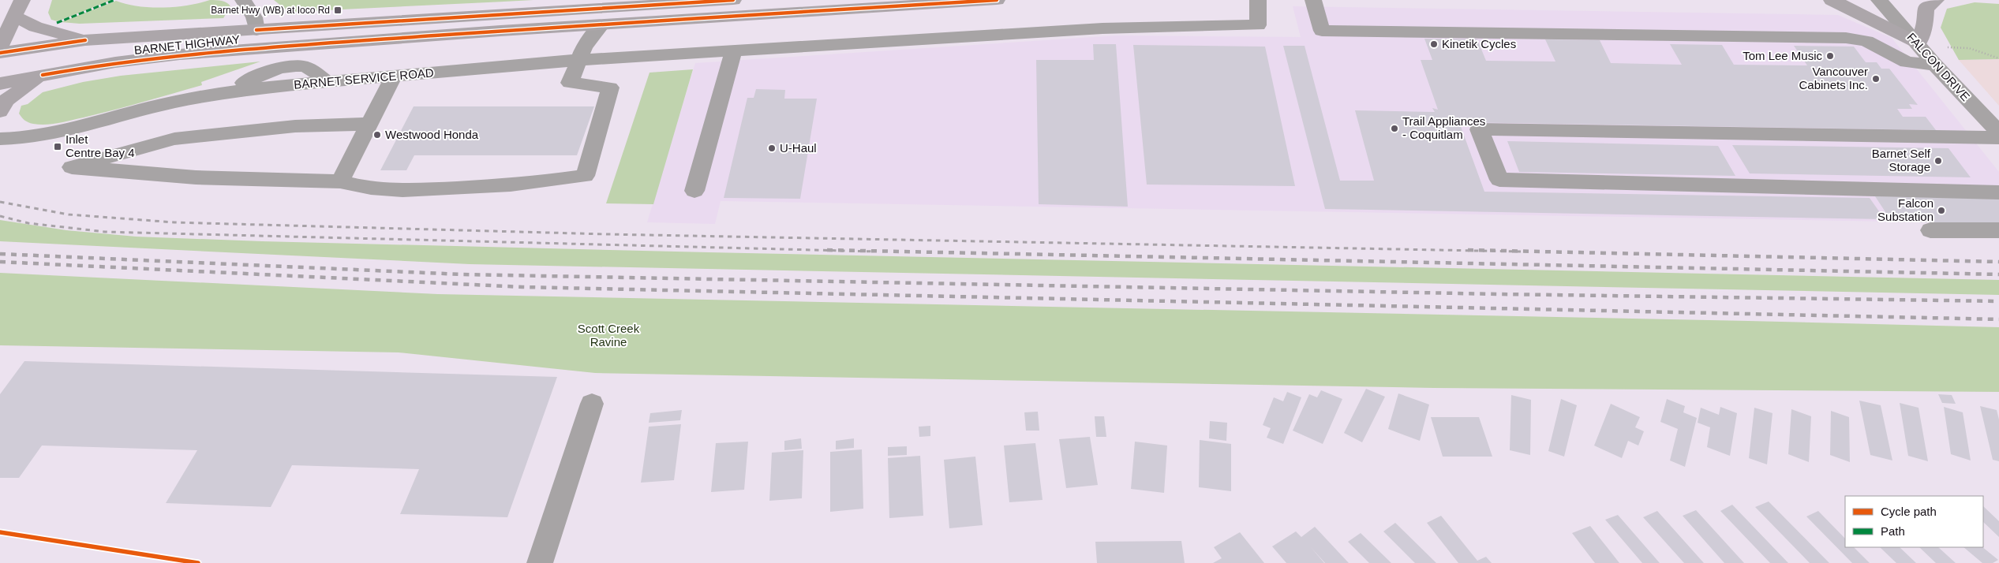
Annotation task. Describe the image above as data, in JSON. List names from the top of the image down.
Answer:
{
  "streets": {
    "main road": ["BARNET HIGHWAY"],
    "street": ["FALCON DRIVE", "BARNET SERVICE ROAD"]
  },
  "parks": ["Scott Creek Ravine"],
  "places": {
    "transit": ["Barnet Hwy (WB) at Ioco Rd", "Inlet Centre Bay 4"],
    "other": [
      "Kinetik Cycles",
      "Tom Lee Music",
      "Vancouver Cabinets Inc.",
      "Trail Appliances - Coquitlam",
      "Westwood Honda",
      "U-Haul",
      "Barnet Self Storage",
      "Falcon Substation"
    ]
  },
  "legend": ["Cycle path", "Path"]
}
